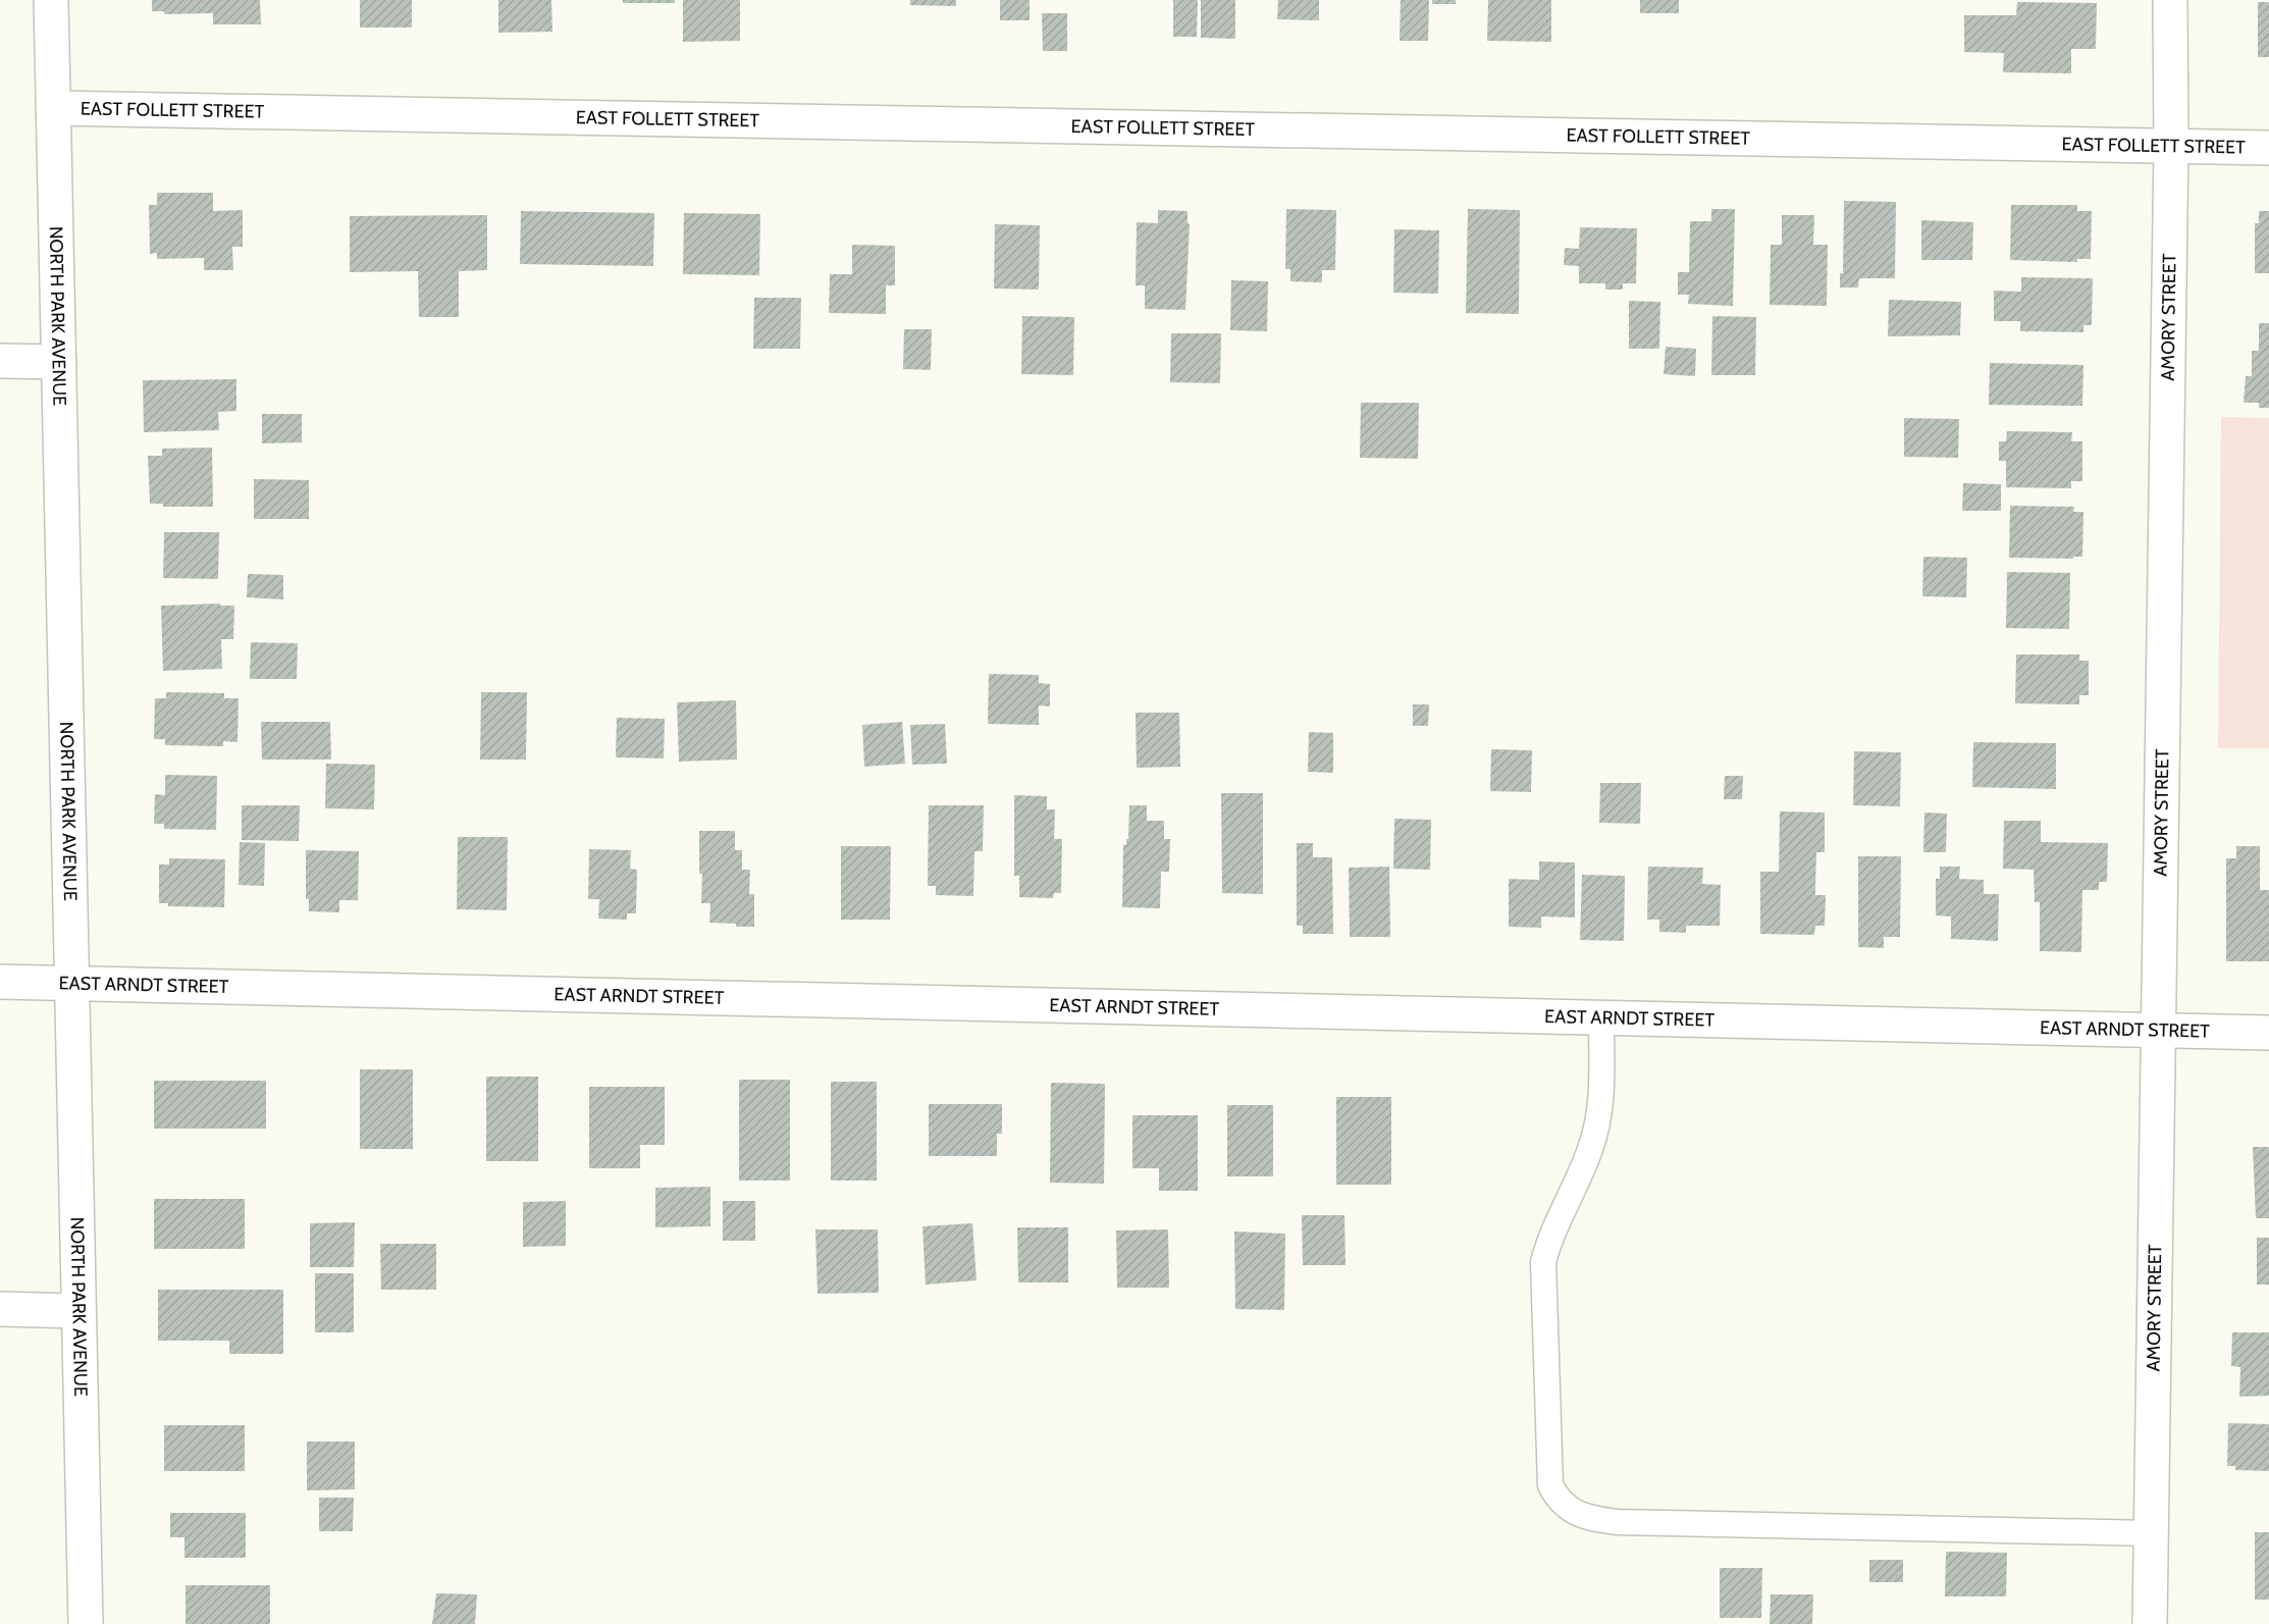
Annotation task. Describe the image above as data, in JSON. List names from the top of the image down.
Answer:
{
  "streets": {
    "street": [
      "EAST FOLLETT STREET",
      "NORTH PARK AVENUE",
      "AMORY STREET",
      "EAST ARNDT STREET"
    ]
  },
  "crossings": [
    ["EAST FOLLETT STREET", "NORTH PARK AVENUE"],
    ["EAST FOLLETT STREET", "AMORY STREET"],
    ["NORTH PARK AVENUE", "EAST ARNDT STREET"],
    ["AMORY STREET", "EAST ARNDT STREET"]
  ]
}
